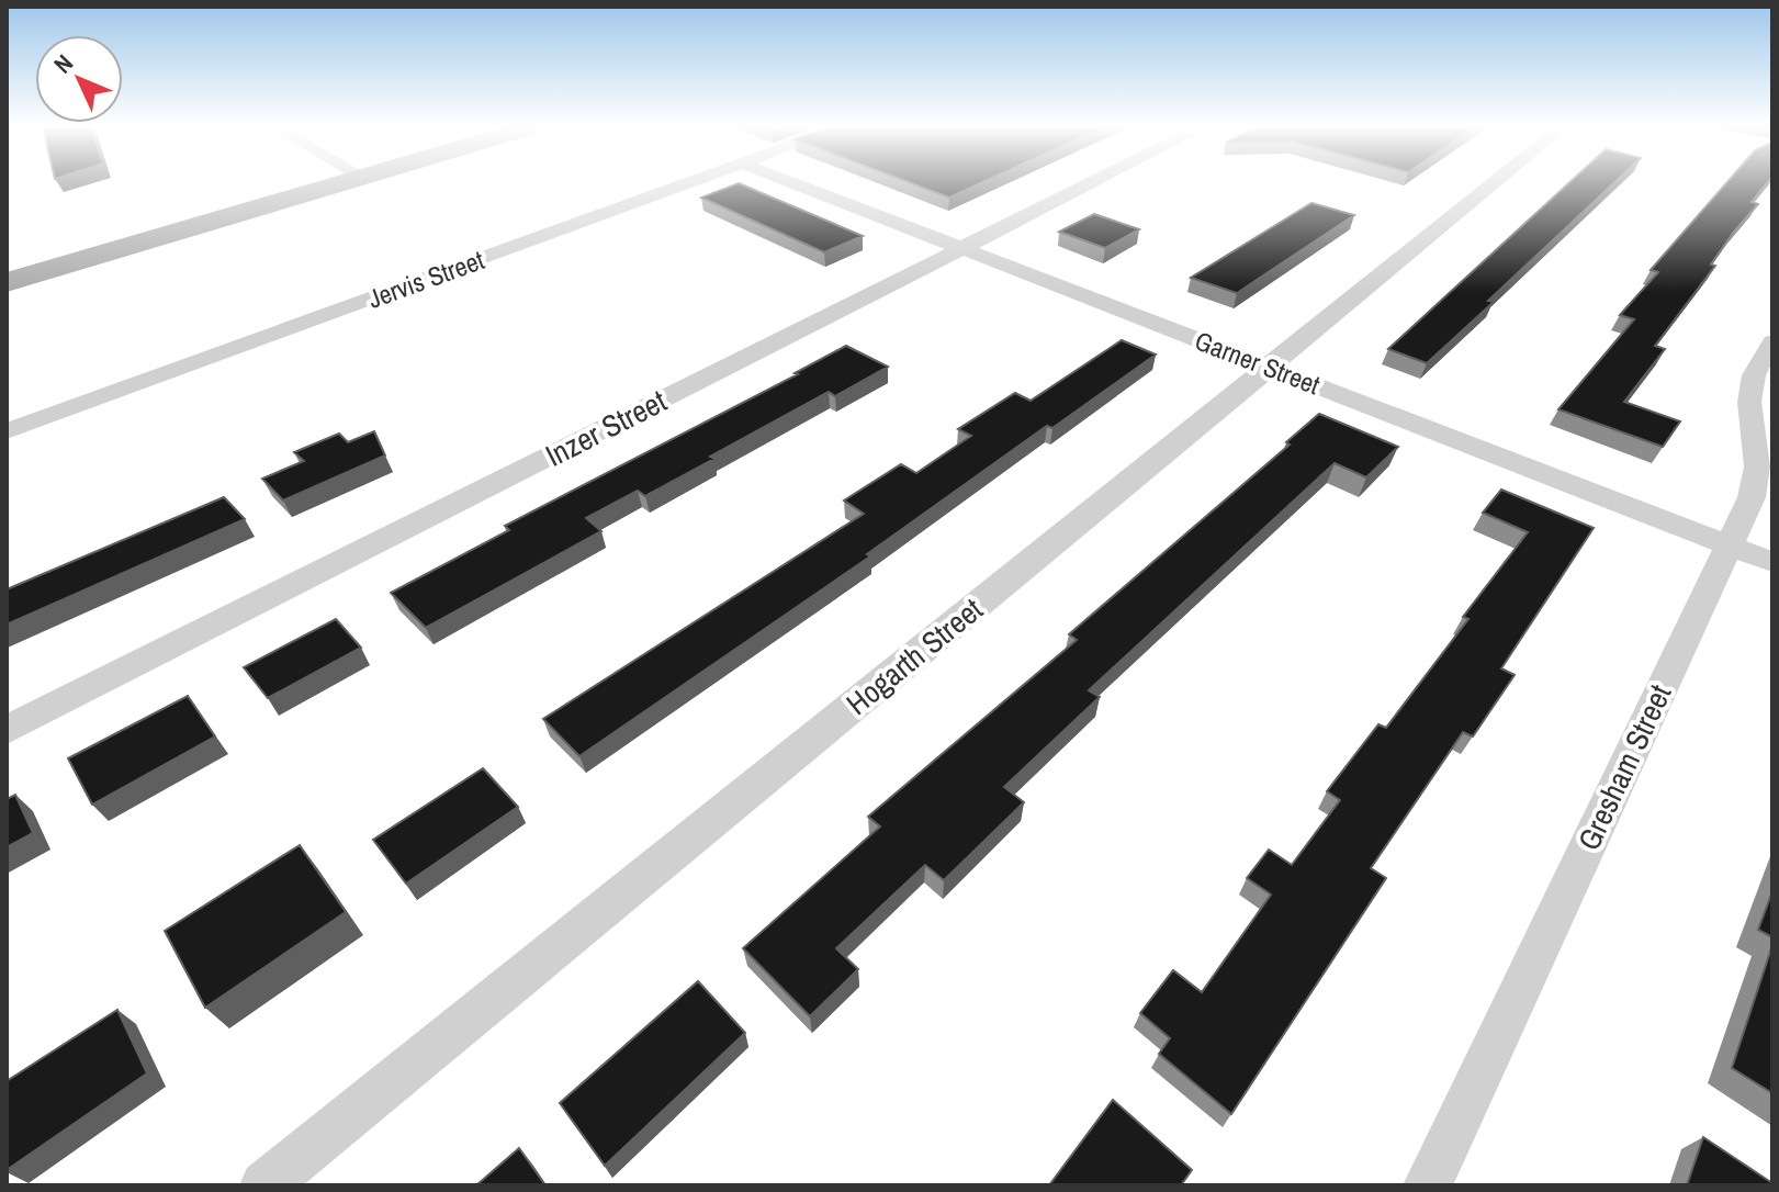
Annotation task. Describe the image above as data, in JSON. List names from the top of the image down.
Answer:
{
  "streets": {
    "street": [
      "Jervis Street",
      "Garner Street",
      "Inzer Street",
      "Hogarth Street",
      "Gresham Street"
    ]
  },
  "crossings": [
    ["Garner Street", "Inzer Street"],
    ["Garner Street", "Hogarth Street"],
    ["Garner Street", "Gresham Street"]
  ],
  "north": "top left"
}
